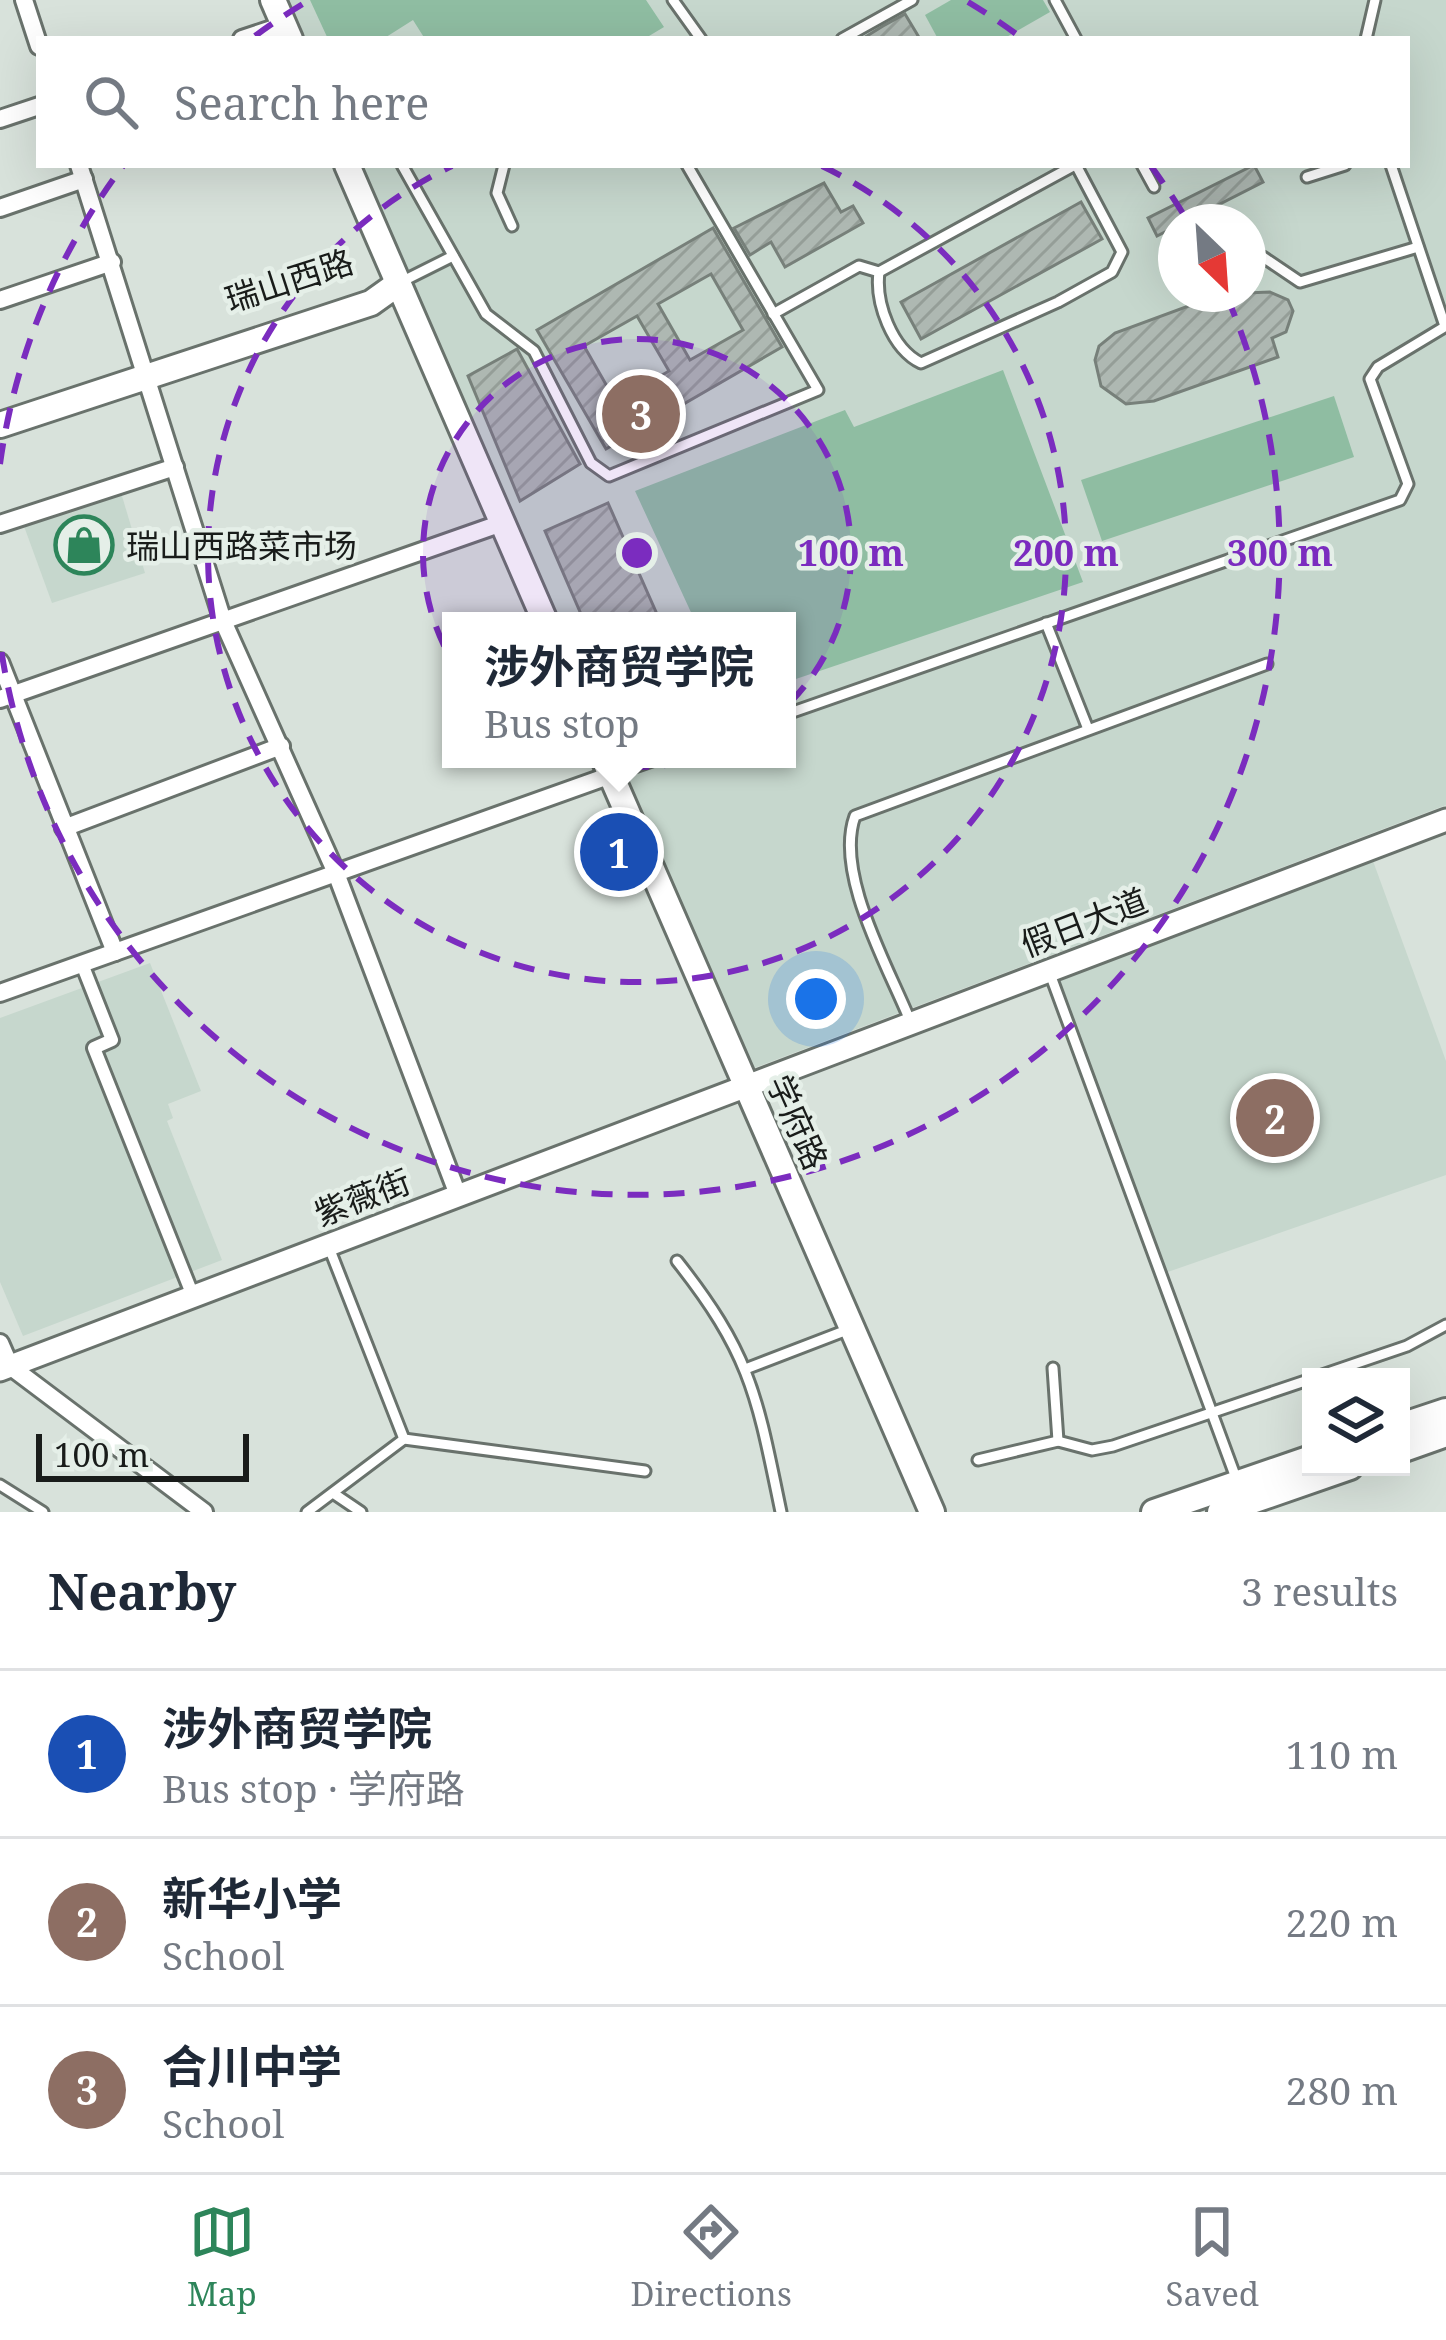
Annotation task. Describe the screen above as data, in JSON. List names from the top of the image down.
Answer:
{
  "streets": {
    "main road": ["瑞山西路", "学府路"],
    "street": ["假日大道", "紫薇街"]
  },
  "crossings": [
    ["假日大道", "学府路"],
    ["假日大道", "紫薇街"],
    ["学府路", "紫薇街"]
  ],
  "places": {
    "shop": ["瑞山西路菜市场"]
  },
  "scale_bar": "100 m",
  "north": "bottom right",
  "page": {
    "search": "Search here",
    "pins": ["3", "1", "2"],
    "popup": ["涉外商贸学院", "Bus stop"],
    "scale": "100 m",
    "heading": ["Nearby", "3 results"],
    "list": [
      {
        "mark": "1",
        "name": "涉外商贸学院",
        "note": "Bus stop · 学府路",
        "value": "110 m"
      },
      {
        "mark": "2",
        "name": "新华小学",
        "note": "School",
        "value": "220 m"
      },
      {
        "mark": "3",
        "name": "合川中学",
        "note": "School",
        "value": "280 m"
      }
    ],
    "nav": ["Map", "Directions", "Saved"]
  },
  "rings": ["100 m", "200 m", "300 m"]
}
